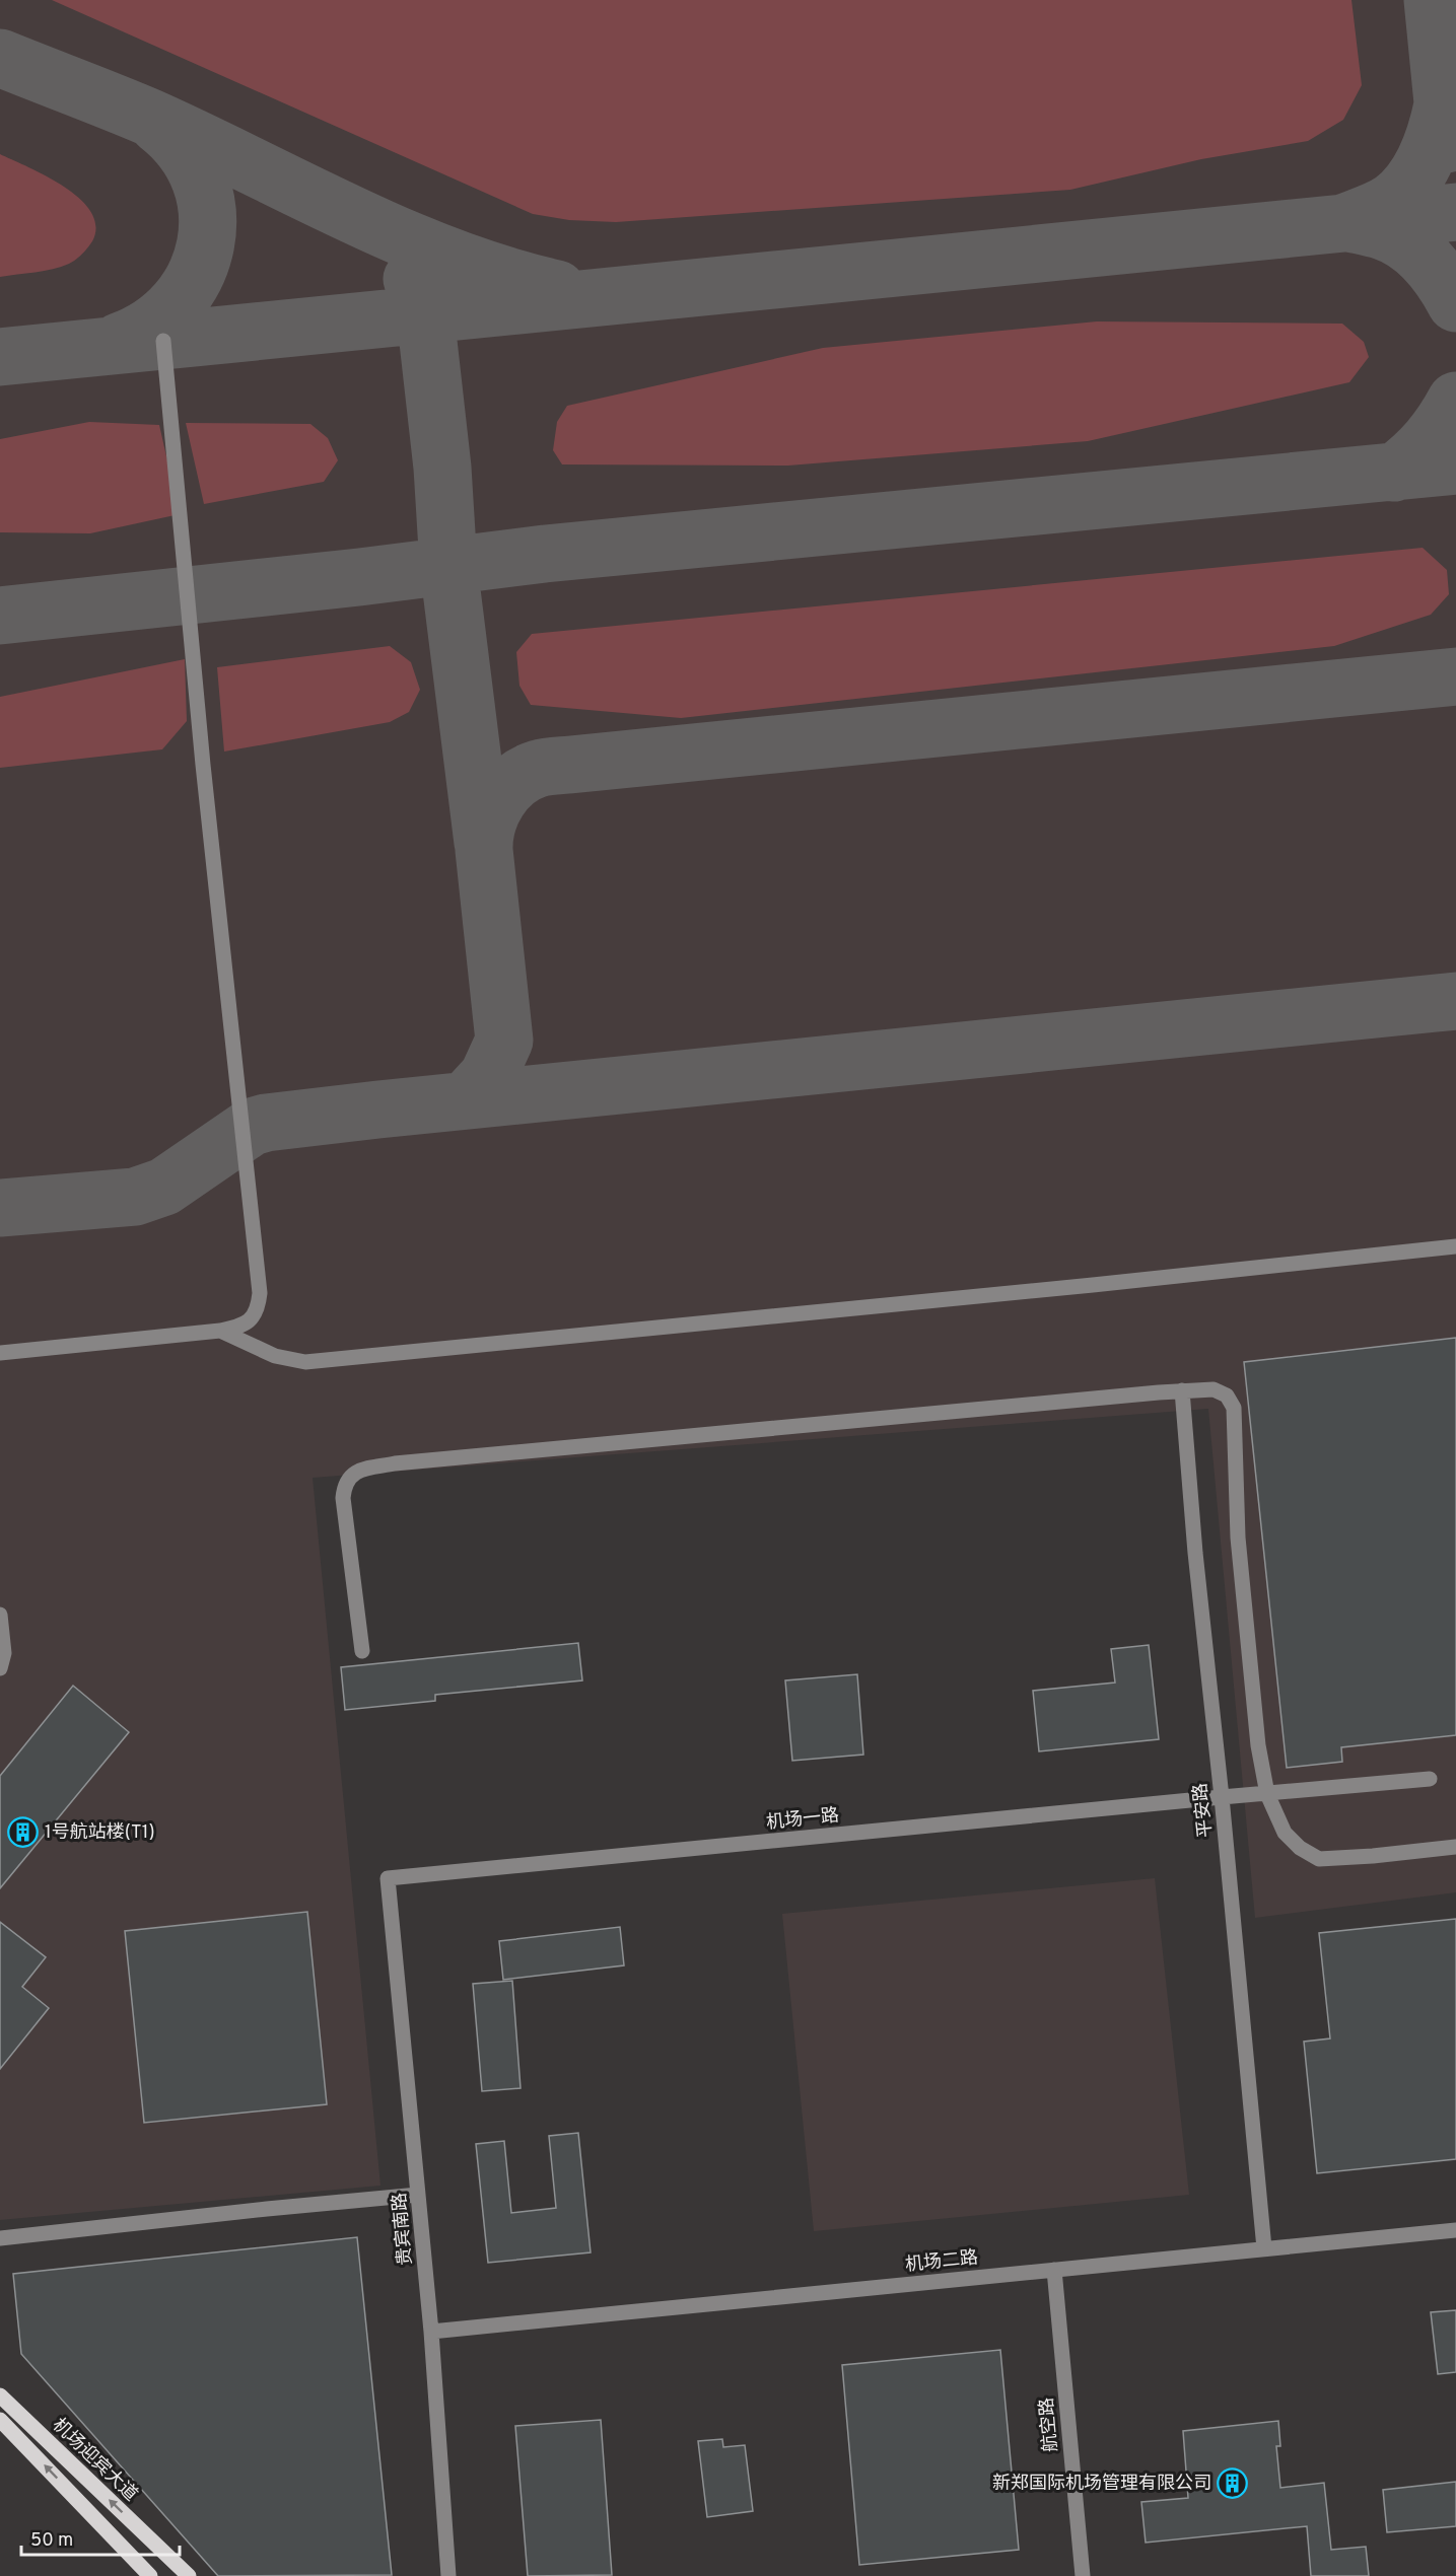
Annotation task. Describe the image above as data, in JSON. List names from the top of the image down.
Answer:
{
  "streets": {
    "main road": ["机场迎宾大道"],
    "street": [
      "平安路",
      "机场一路",
      "贵宾南路",
      "机场二路",
      "航空路"
    ]
  },
  "crossings": [
    ["平安路", "机场一路"],
    ["平安路", "机场二路"],
    ["机场一路", "贵宾南路"],
    ["贵宾南路", "机场二路"],
    ["机场二路", "航空路"]
  ],
  "places": {
    "building": ["1号航站楼(T1)", "新郑国际机场管理有限公司"]
  },
  "scale_bar": "50 m"
}
